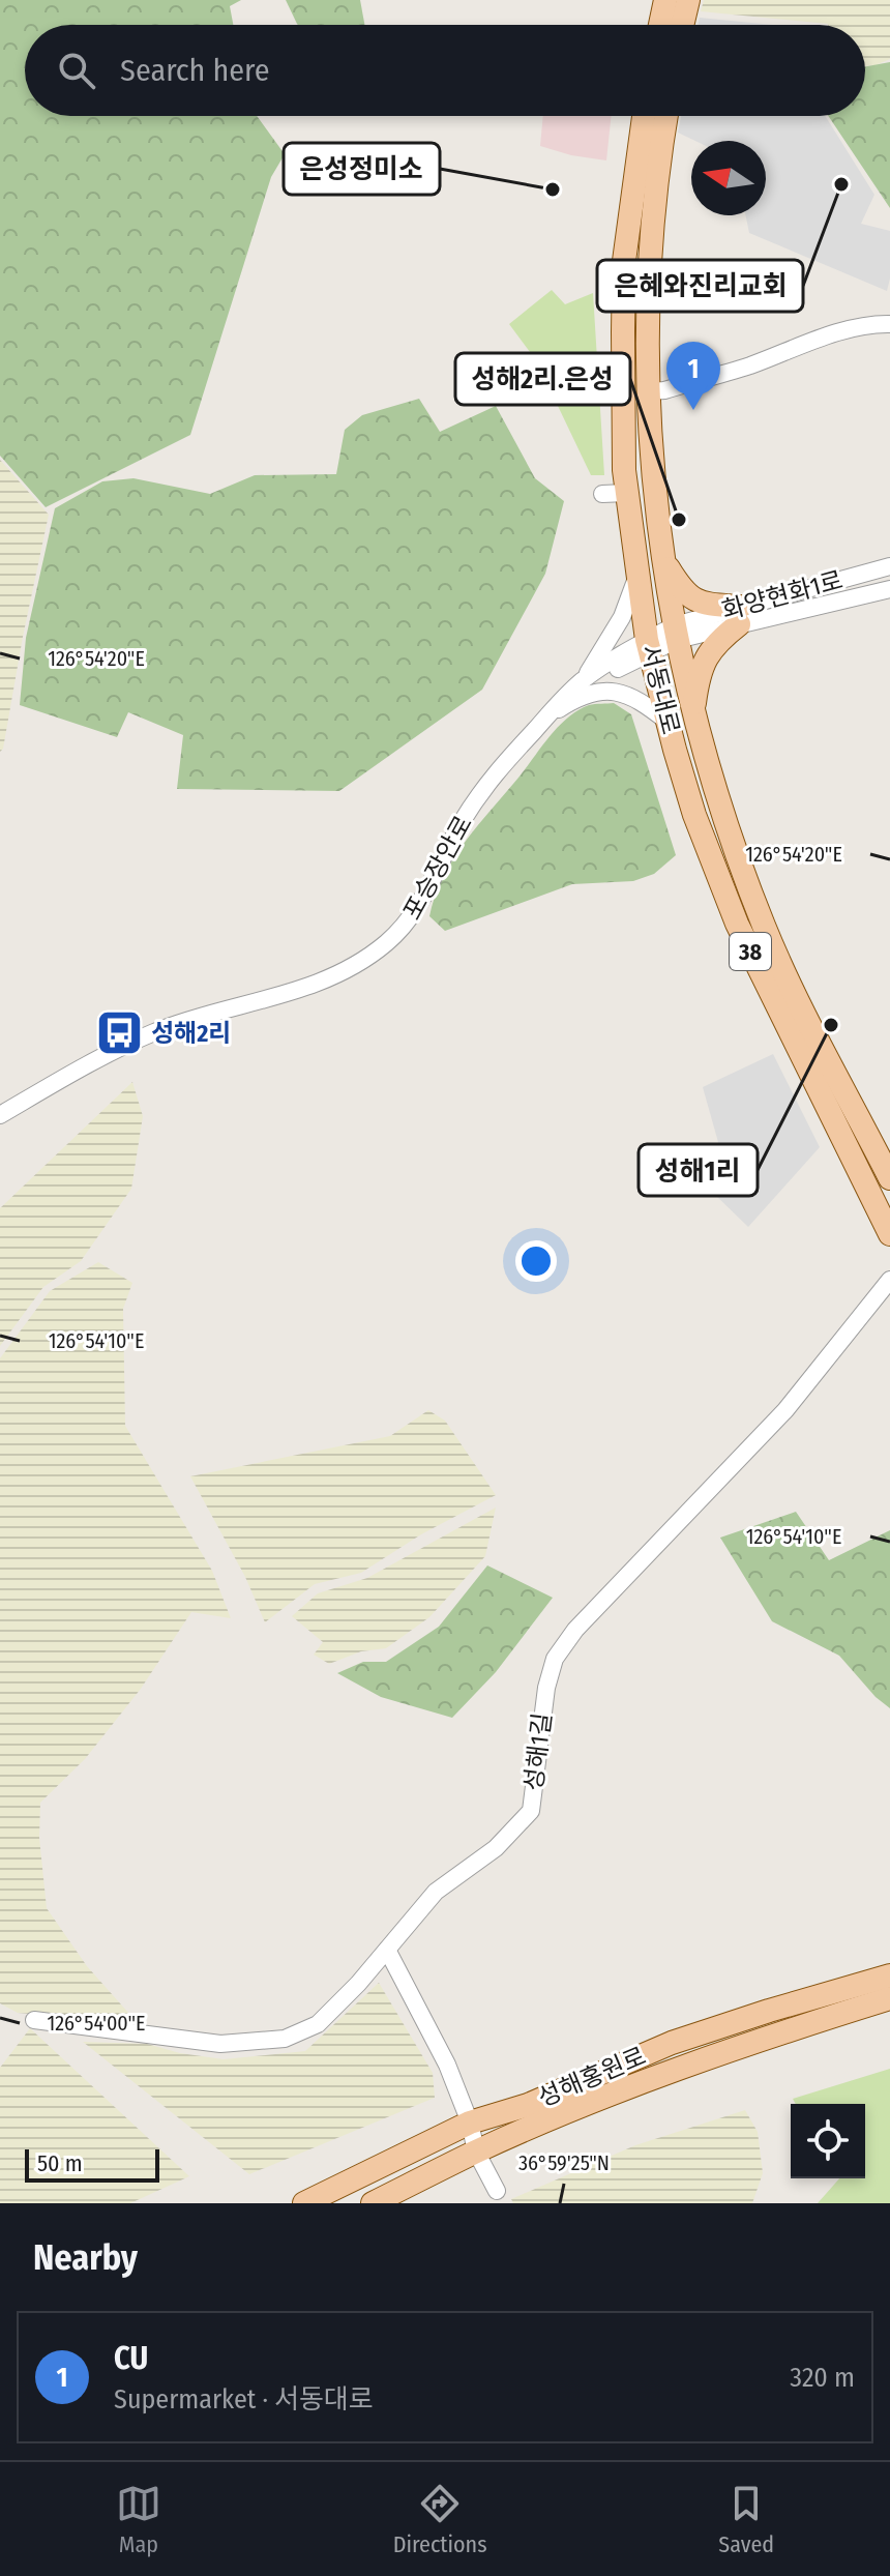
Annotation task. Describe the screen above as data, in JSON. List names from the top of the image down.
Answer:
{
  "streets": {
    "main road": ["서동대로", "38", "성해홍원로"],
    "street": ["화양현화1로", "포승장안로", "성해1길"]
  },
  "crossings": [
    ["화양현화1로", "서동대로"]
  ],
  "places": {
    "other": [
      "은혜와진리교회",
      "은성정미소",
      "성해2리.은성",
      "성해1리"
    ],
    "bus stop": ["성해2리"]
  },
  "scale_bar": "50 m",
  "north": "left",
  "page": {
    "search": "Search here",
    "pins": "1",
    "scale": "50 m",
    "heading": "Nearby",
    "list": [
      {
        "mark": "1",
        "name": "CU",
        "note": "Supermarket · 서동대로",
        "value": "320 m"
      }
    ],
    "nav": ["Map", "Directions", "Saved"]
  },
  "coordinates": [
    "126°54'20\"E",
    "126°54'10\"E",
    "126°54'00\"E",
    "36°59'25\"N"
  ]
}
